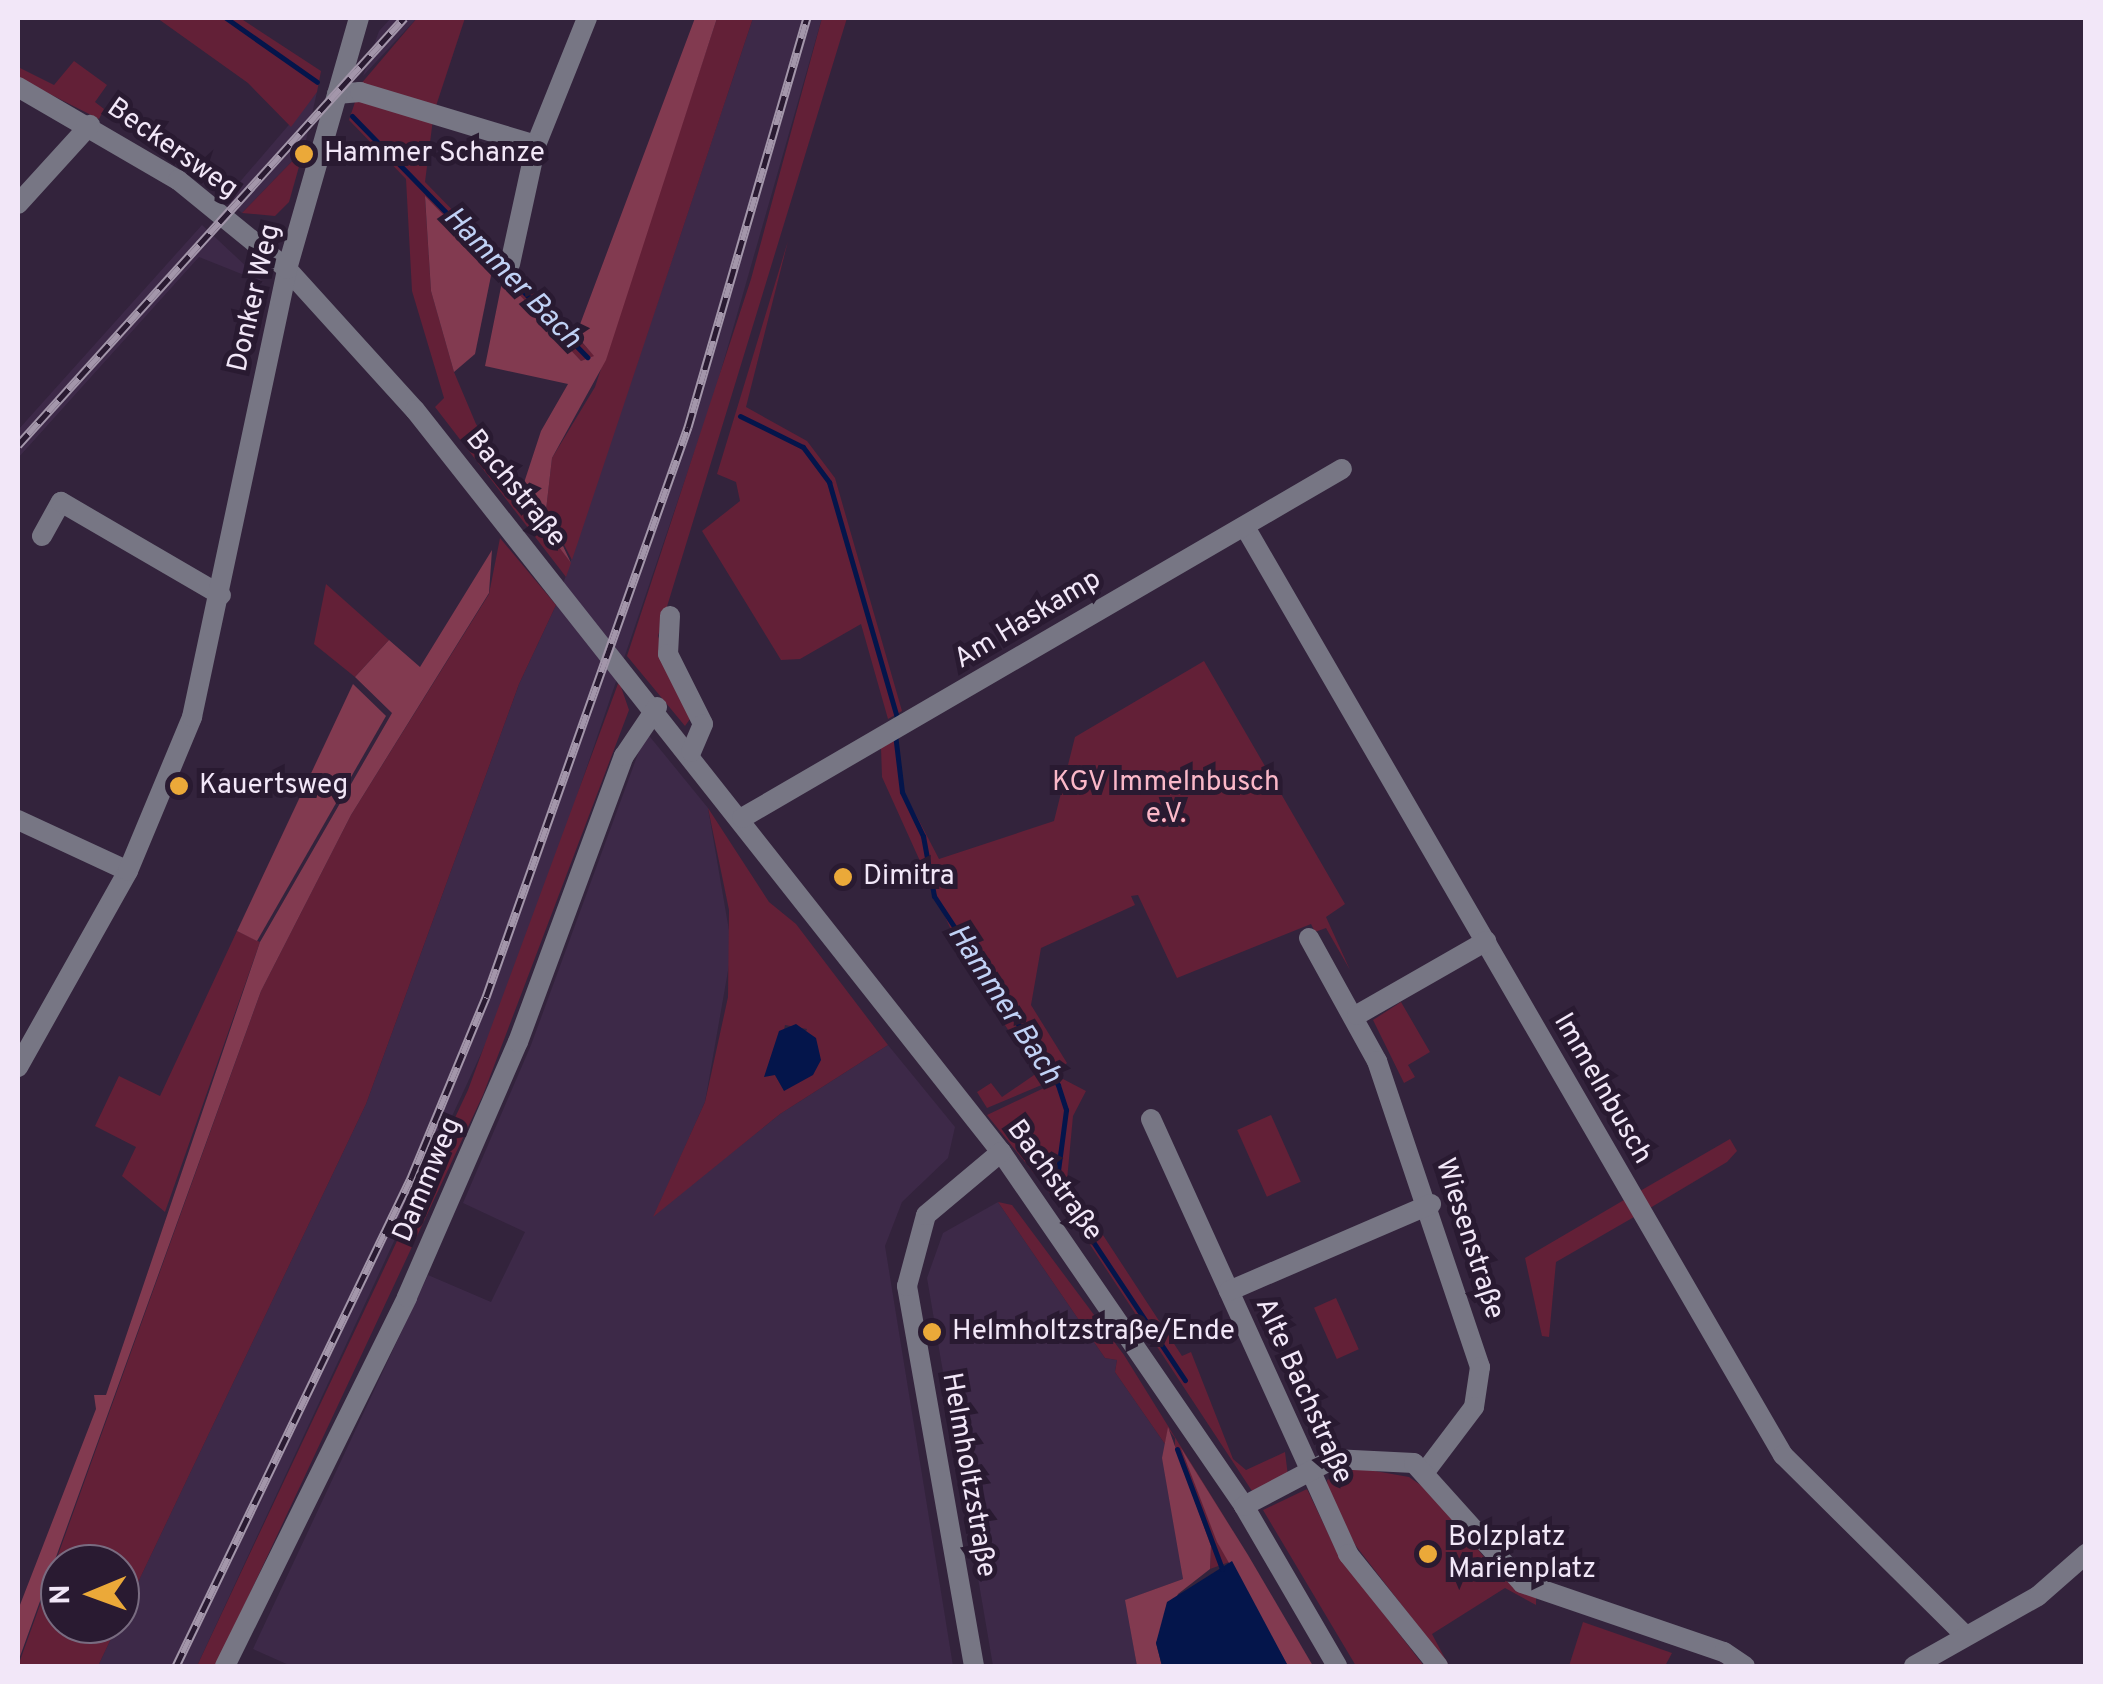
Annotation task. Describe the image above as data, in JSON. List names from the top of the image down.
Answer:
{
  "streets": {
    "street": [
      "Beckersweg",
      "Donker Weg",
      "Bachstraße",
      "Am Haskamp",
      "Immelnbusch",
      "Dammweg",
      "Wiesenstraße",
      "Alte Bachstraße",
      "Helmholtzstraße"
    ]
  },
  "crossings": [
    ["Beckersweg", "Donker Weg"],
    ["Beckersweg", "Bachstraße"],
    ["Donker Weg", "Bachstraße"],
    ["Bachstraße", "Am Haskamp"],
    ["Bachstraße", "Dammweg"],
    ["Bachstraße", "Helmholtzstraße"],
    ["Am Haskamp", "Immelnbusch"]
  ],
  "water": ["Hammer Bach"],
  "parks": ["KGV Immelnbusch e.V."],
  "places": [
    "Hammer Schanze",
    "Kauertsweg",
    "Dimitra",
    "Helmholtzstraße/Ende",
    "Bolzplatz Marienplatz"
  ],
  "north": "left"
}
